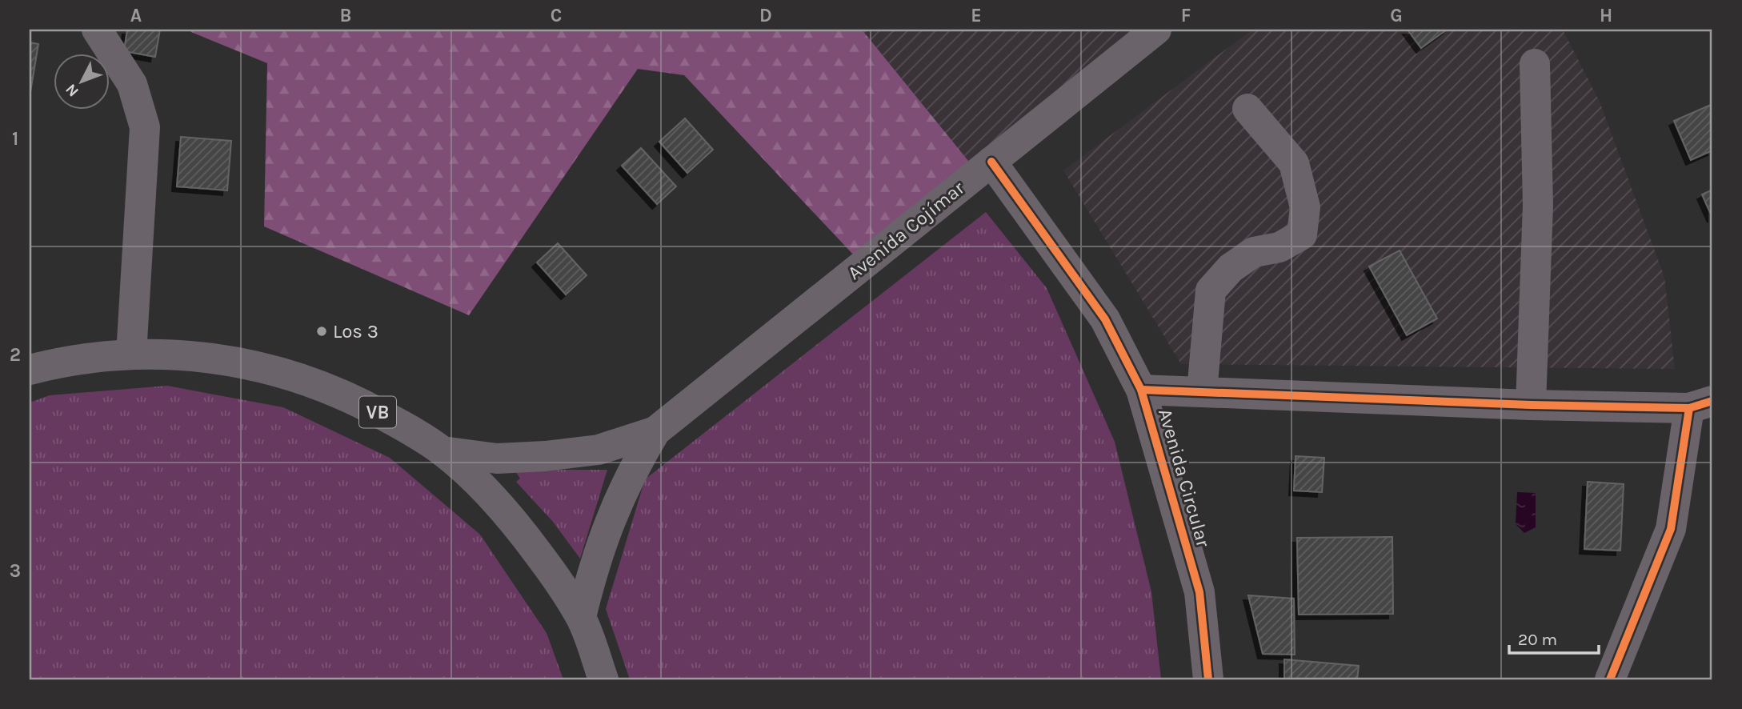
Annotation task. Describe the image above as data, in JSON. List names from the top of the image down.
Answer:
{
  "streets": {
    "main road": ["Avenida Cojímar", "VB"],
    "street": ["Avenida Circular"]
  },
  "crossings": [
    ["Avenida Cojímar", "VB"],
    ["Avenida Cojímar", "Avenida Circular"]
  ],
  "places": ["Los 3"],
  "scale_bar": "20 m",
  "north": "bottom left",
  "grid": {
    "columns": [
      "A",
      "B",
      "C",
      "D",
      "E",
      "F",
      "G",
      "H"
    ],
    "rows": ["1", "2", "3"]
  }
}
